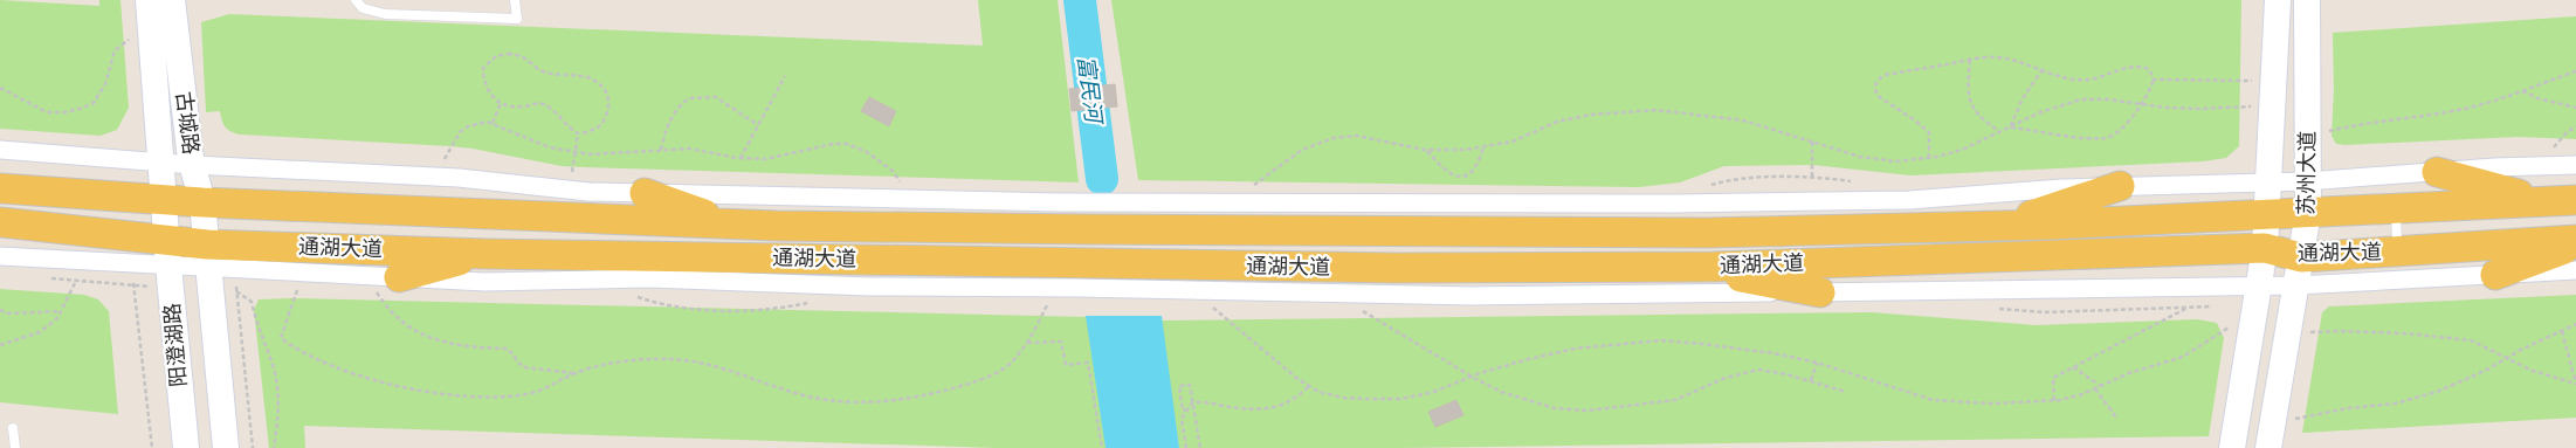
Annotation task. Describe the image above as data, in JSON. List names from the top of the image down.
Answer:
{
  "streets": {
    "main road": ["通湖大道"],
    "street": ["古城路", "苏州大道", "阳澄湖路"]
  },
  "crossings": [
    ["古城路", "通湖大道"],
    ["古城路", "阳澄湖路"],
    ["苏州大道", "通湖大道"],
    ["通湖大道", "阳澄湖路"]
  ],
  "water": ["富民河"]
}
